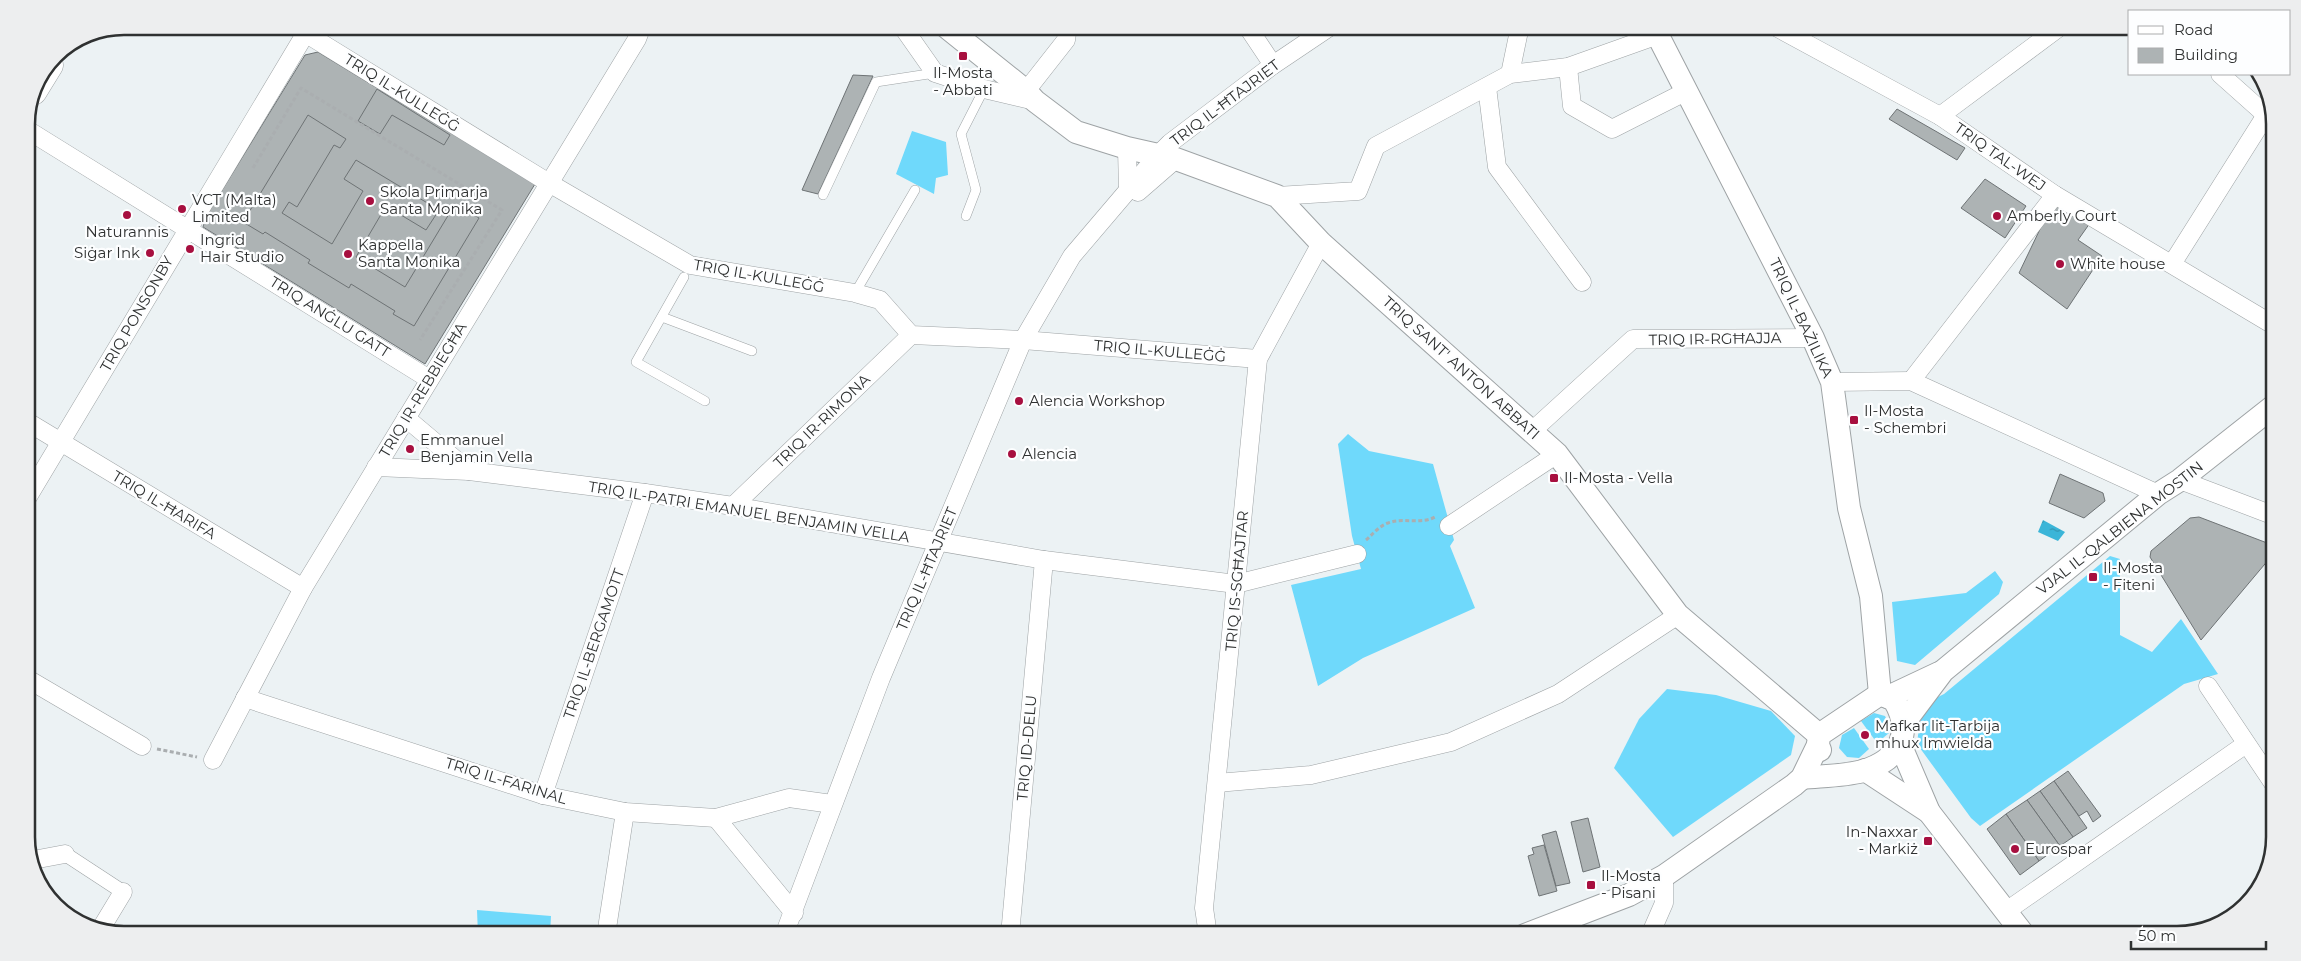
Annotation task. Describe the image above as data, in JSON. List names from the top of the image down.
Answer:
{
  "streets": {
    "street": [
      "TRIQ IL-KULLEĠĠ",
      "TRIQ IL-ĦTAJRIET",
      "TRIQ TAL-WEJ",
      "TRIQ PONSONBY",
      "TRIQ ANĠLU GATT",
      "TRIQ IL-BAŻILIKA",
      "TRIQ IR-RGĦAJJA",
      "TRIQ SANT' ANTON ABBATI",
      "TRIQ IR-REBBIEGĦA",
      "TRIQ IR-RIMONA",
      "TRIQ IL-ĦARIFA",
      "TRIQ IL-PATRI EMANUEL BENJAMIN VELLA",
      "VJAL IL-QALBIENA MOSTIN",
      "TRIQ IS-SGĦAJTAR",
      "TRIQ IL-BERGAMOTT",
      "TRIQ ID-DELU",
      "TRIQ IL-FARINAL"
    ]
  },
  "crossings": [
    ["TRIQ IL-KULLEĠĠ", "TRIQ IL-ĦTAJRIET"],
    ["TRIQ IL-KULLEĠĠ", "TRIQ IR-REBBIEGĦA"],
    ["TRIQ IL-KULLEĠĠ", "TRIQ IR-RIMONA"],
    ["TRIQ IL-KULLEĠĠ", "TRIQ IS-SGĦAJTAR"],
    ["TRIQ IL-ĦTAJRIET", "TRIQ SANT' ANTON ABBATI"],
    ["TRIQ IL-ĦTAJRIET", "TRIQ IL-PATRI EMANUEL BENJAMIN VELLA"],
    ["TRIQ IL-ĦTAJRIET", "TRIQ IL-FARINAL"],
    ["TRIQ PONSONBY", "TRIQ ANĠLU GATT"],
    ["TRIQ PONSONBY", "TRIQ IL-ĦARIFA"],
    ["TRIQ ANĠLU GATT", "TRIQ IR-REBBIEGĦA"],
    ["TRIQ IL-BAŻILIKA", "TRIQ IR-RGĦAJJA"],
    ["TRIQ IL-BAŻILIKA", "VJAL IL-QALBIENA MOSTIN"],
    ["TRIQ IR-RGĦAJJA", "TRIQ SANT' ANTON ABBATI"],
    ["TRIQ SANT' ANTON ABBATI", "VJAL IL-QALBIENA MOSTIN"],
    ["TRIQ SANT' ANTON ABBATI", "TRIQ IS-SGĦAJTAR"],
    ["TRIQ IR-REBBIEGĦA", "TRIQ IL-ĦARIFA"],
    ["TRIQ IR-REBBIEGĦA", "TRIQ IL-PATRI EMANUEL BENJAMIN VELLA"],
    ["TRIQ IR-REBBIEGĦA", "TRIQ IL-FARINAL"],
    ["TRIQ IR-RIMONA", "TRIQ IL-PATRI EMANUEL BENJAMIN VELLA"],
    ["TRIQ IL-PATRI EMANUEL BENJAMIN VELLA", "TRIQ IS-SGĦAJTAR"],
    ["TRIQ IL-PATRI EMANUEL BENJAMIN VELLA", "TRIQ IL-BERGAMOTT"],
    ["TRIQ IL-PATRI EMANUEL BENJAMIN VELLA", "TRIQ ID-DELU"],
    ["TRIQ IL-BERGAMOTT", "TRIQ IL-FARINAL"]
  ],
  "places": {
    "transit": [
      "Il-Mosta - Abbati",
      "Il-Mosta - Schembri",
      "Il-Mosta - Vella",
      "Il-Mosta - Fiteni",
      "In-Naxxar - Markiż",
      "Il-Mosta - Pisani"
    ],
    "other": [
      "Skola Primarja Santa Monika",
      "VCT (Malta) Limited",
      "Naturannis",
      "Amberly Court",
      "Ingrid Hair Studio",
      "Siġar Ink",
      "Kappella Santa Monika",
      "White house",
      "Alencia Workshop",
      "Emmanuel Benjamin Vella",
      "Alencia",
      "Mafkar lit-Tarbija mhux Imwielda",
      "Eurospar"
    ]
  },
  "legend": ["Road", "Building"],
  "scale_bar": "50 m"
}
